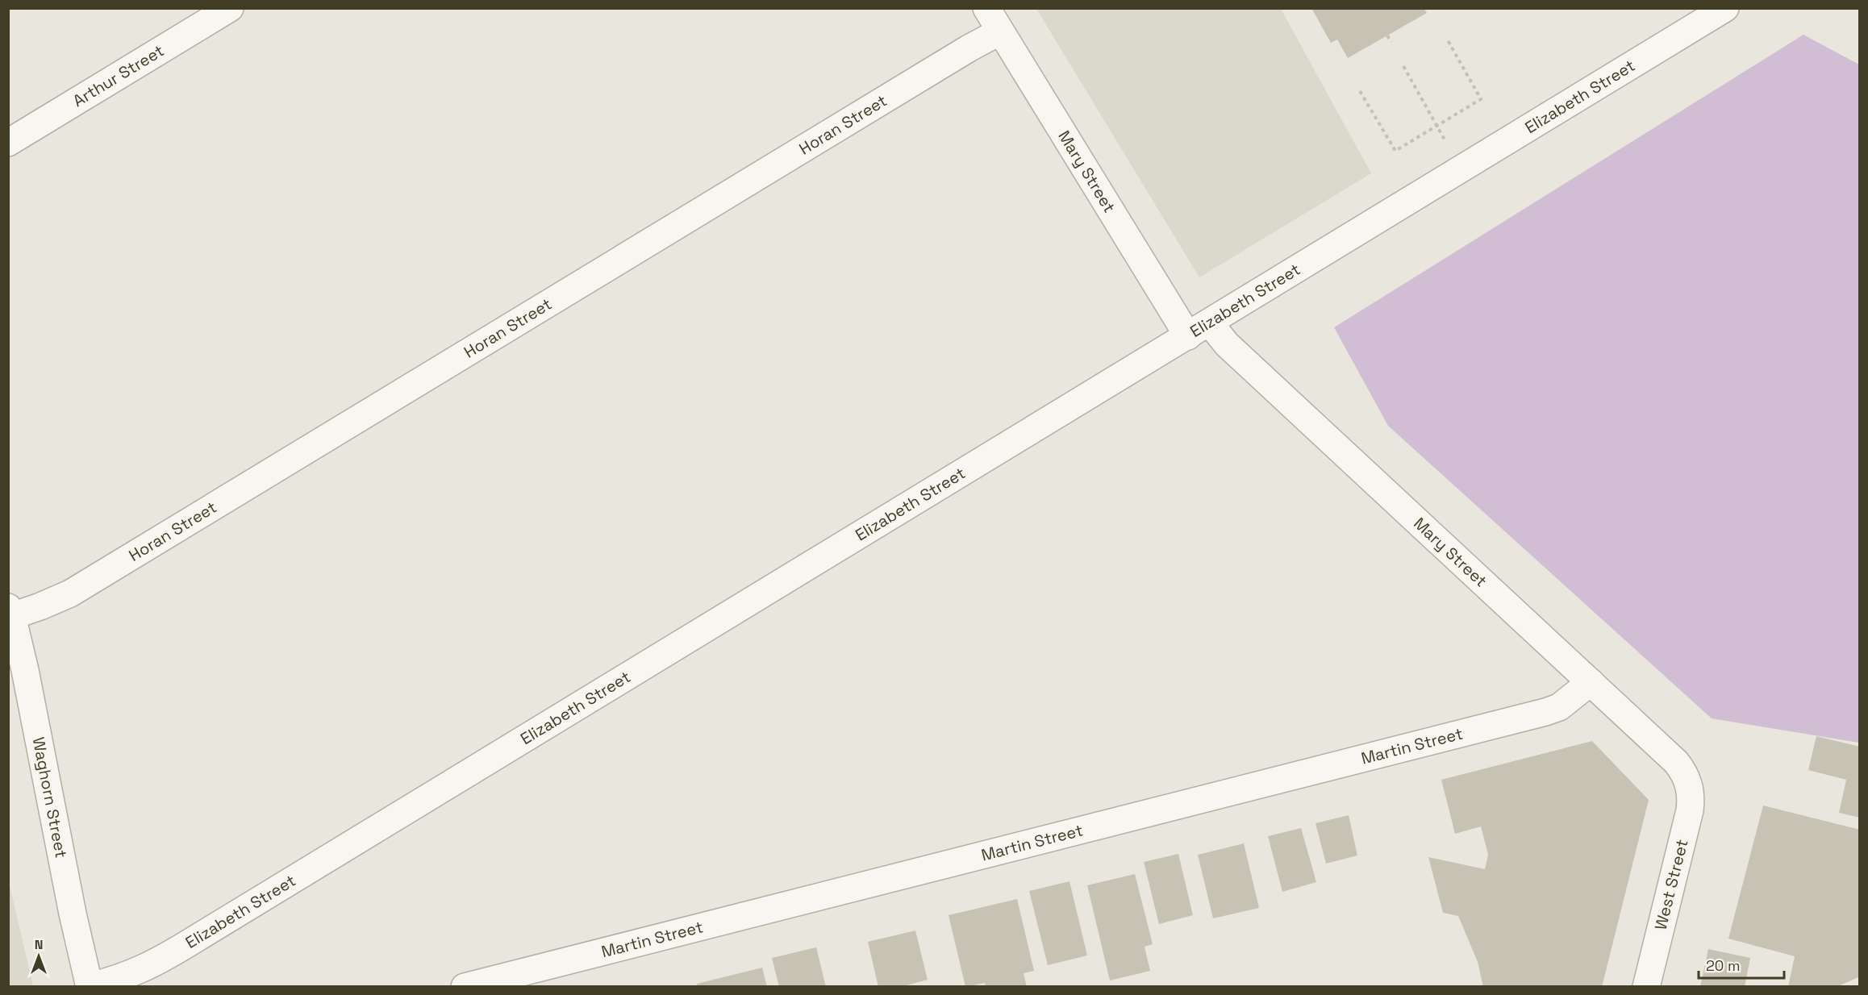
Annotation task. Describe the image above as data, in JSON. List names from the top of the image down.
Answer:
{
  "streets": {
    "street": [
      "Arthur Street",
      "Elizabeth Street",
      "Horan Street",
      "Mary Street",
      "Martin Street",
      "Waghorn Street",
      "West Street"
    ]
  },
  "crossings": [
    ["Elizabeth Street", "Mary Street"],
    ["Elizabeth Street", "Waghorn Street"],
    ["Horan Street", "Mary Street"],
    ["Horan Street", "Waghorn Street"],
    ["Mary Street", "Martin Street"],
    ["Mary Street", "West Street"]
  ],
  "scale_bar": "20 m",
  "north": "top"
}
